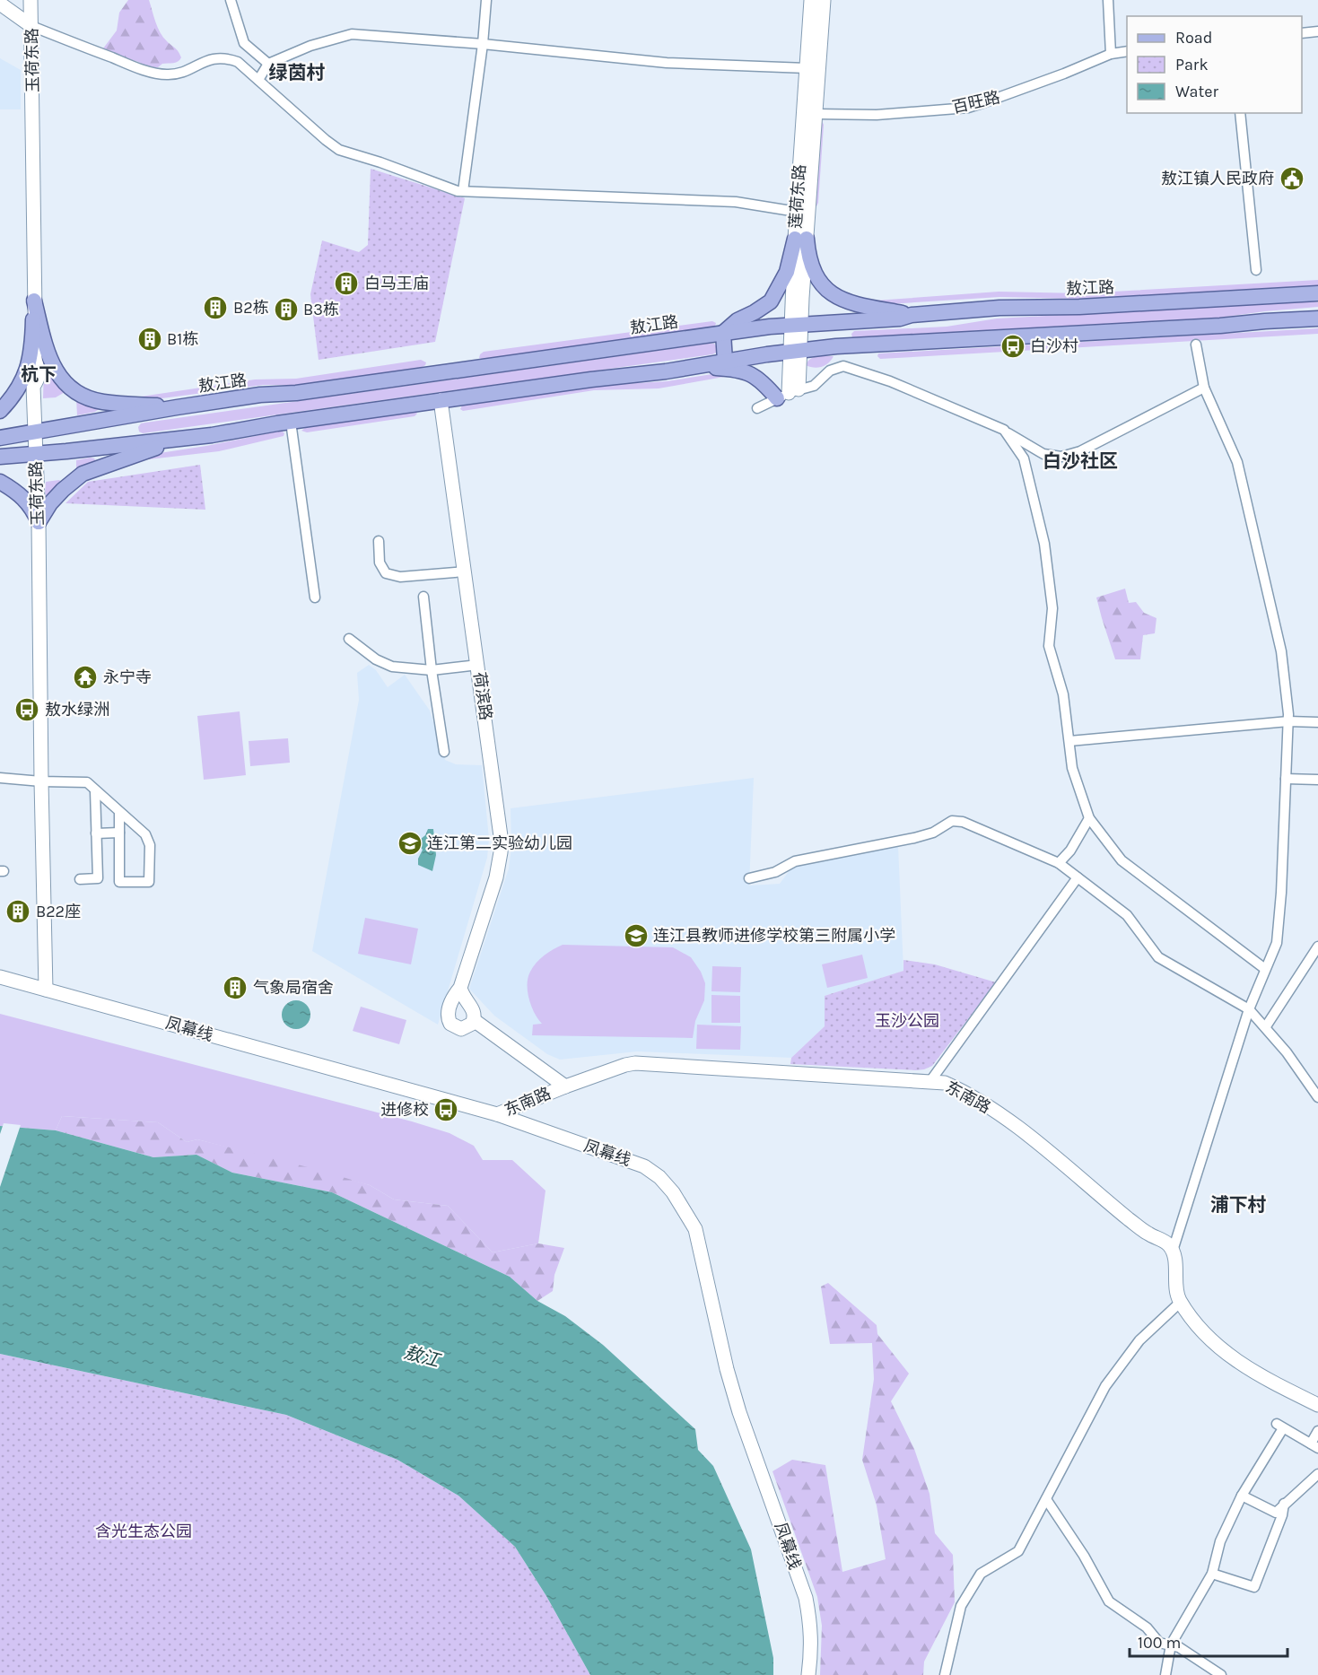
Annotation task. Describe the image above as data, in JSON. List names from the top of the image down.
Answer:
{
  "streets": {
    "main road": [
      "玉荷东路",
      "莲荷东路",
      "敖江路",
      "荷滨路",
      "凤幕线",
      "东南路"
    ],
    "street": ["百旺路"]
  },
  "crossings": [
    ["玉荷东路", "敖江路"],
    ["玉荷东路", "凤幕线"],
    ["百旺路", "莲荷东路"],
    ["莲荷东路", "敖江路"],
    ["凤幕线", "东南路"]
  ],
  "districts": [
    "绿茵村",
    "杭下",
    "白沙社区",
    "浦下村"
  ],
  "water": ["敖江"],
  "parks": ["玉沙公园", "含光生态公园"],
  "places": {
    "public building": ["敖江镇人民政府"],
    "building": [
      "白马王庙",
      "B2栋",
      "B3栋",
      "B1栋",
      "B22座",
      "气象局宿舍"
    ],
    "bus stop": ["白沙村", "敖水绿洲", "进修校"],
    "temple": ["永宁寺"],
    "school or university": ["连江第二实验幼儿园", "连江县教师进修学校第三附属小学"]
  },
  "legend": ["Road", "Park", "Water"],
  "scale_bar": "100 m"
}
